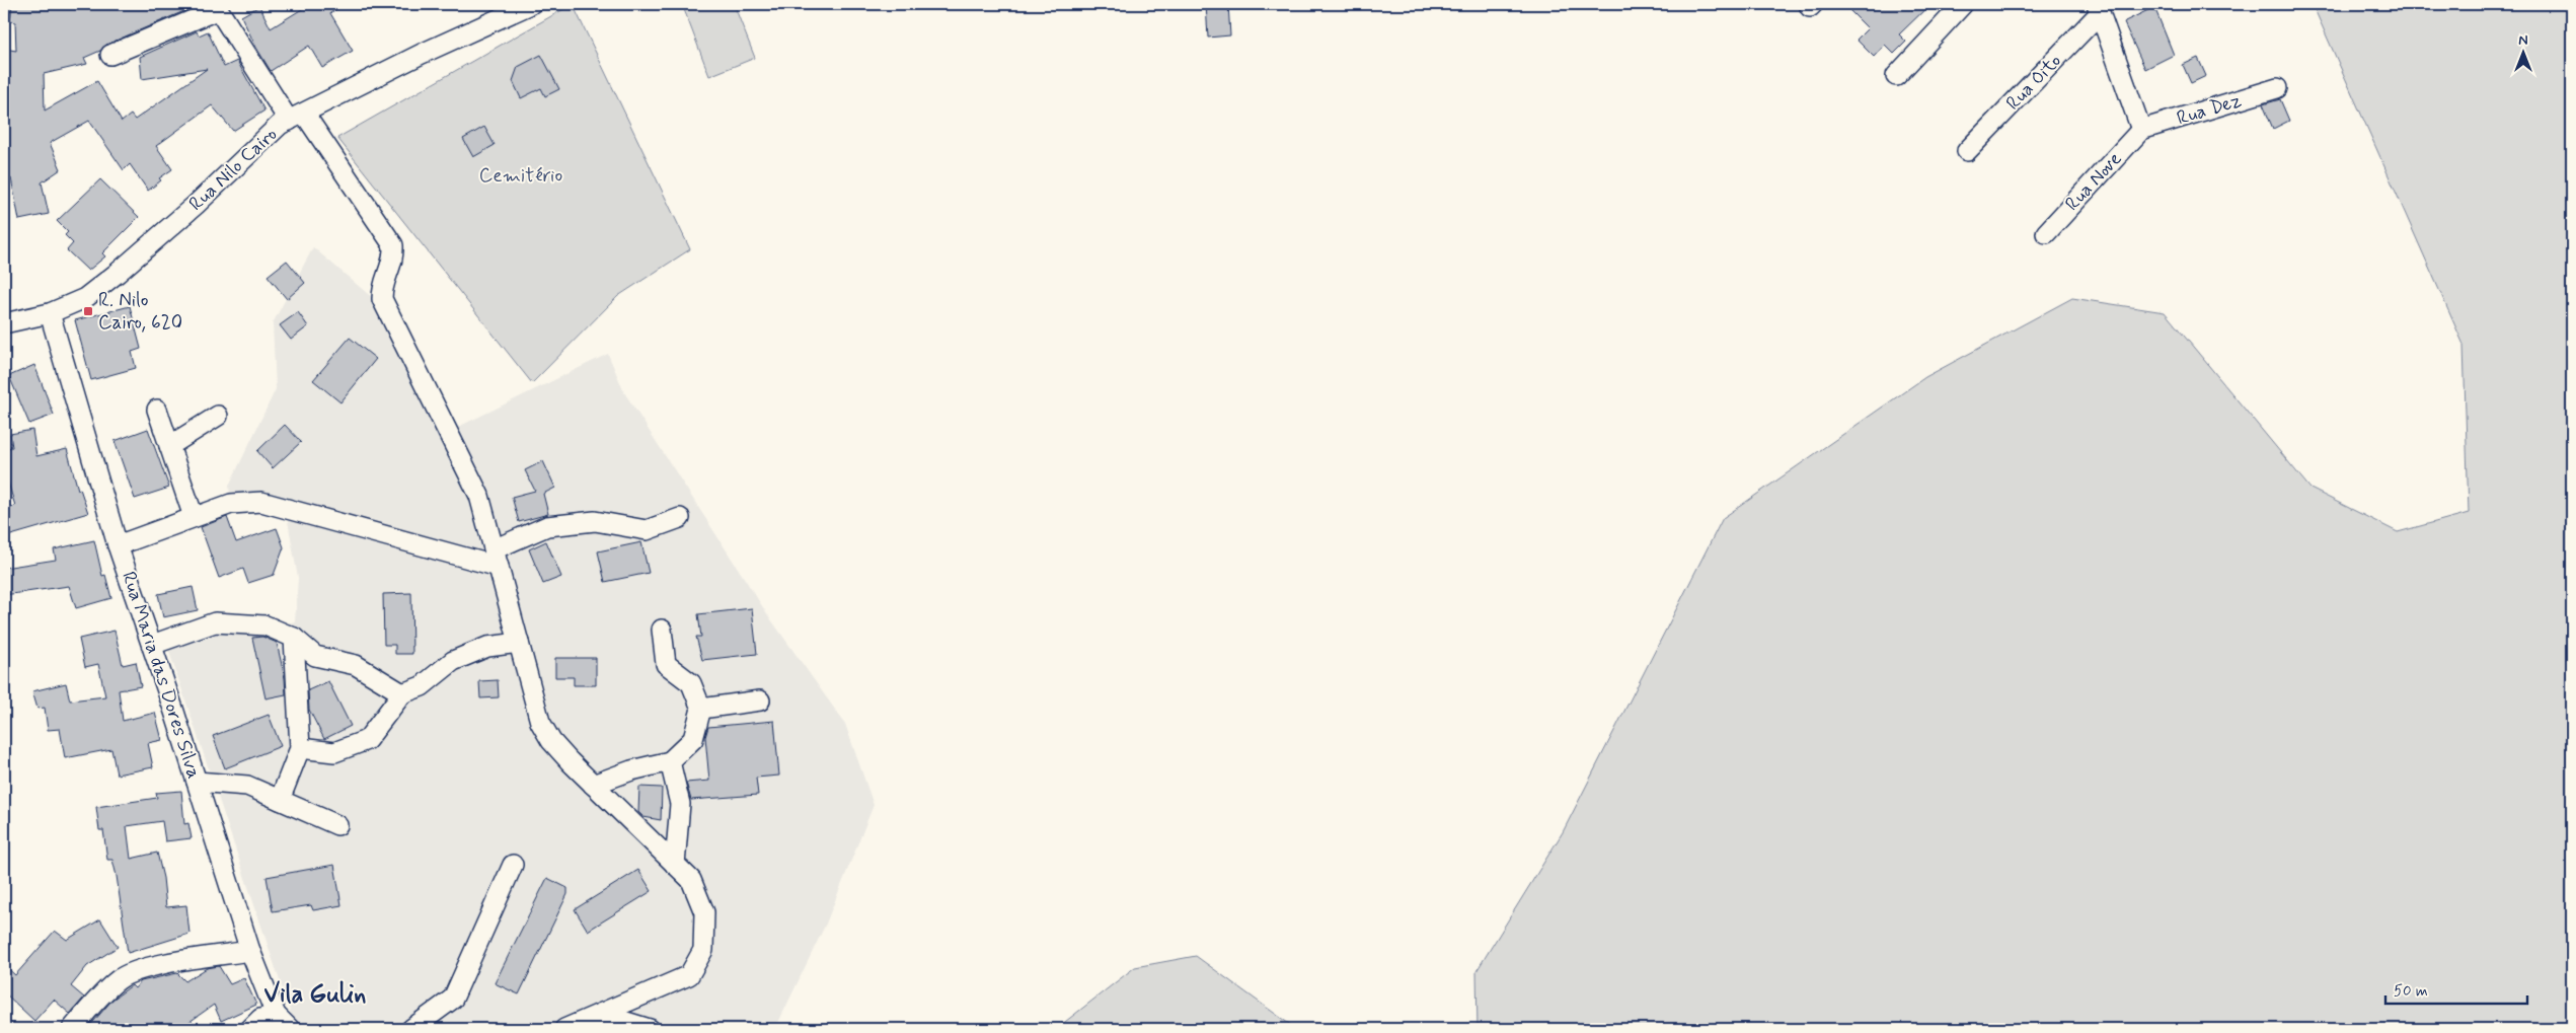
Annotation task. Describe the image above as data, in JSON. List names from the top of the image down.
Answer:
{
  "streets": {
    "street": [
      "Rua Oito",
      "Rua Dez",
      "Rua Nilo Cairo",
      "Rua Nove",
      "Rua Maria das Dores Silva"
    ]
  },
  "crossings": [
    ["Rua Dez", "Rua Nove"],
    ["Rua Nilo Cairo", "Rua Maria das Dores Silva"]
  ],
  "districts": ["Vila Gulin"],
  "parks": ["Cemitério"],
  "places": {
    "transit": ["R. Nilo Cairo, 620"]
  },
  "scale_bar": "50 m",
  "north": "top"
}
